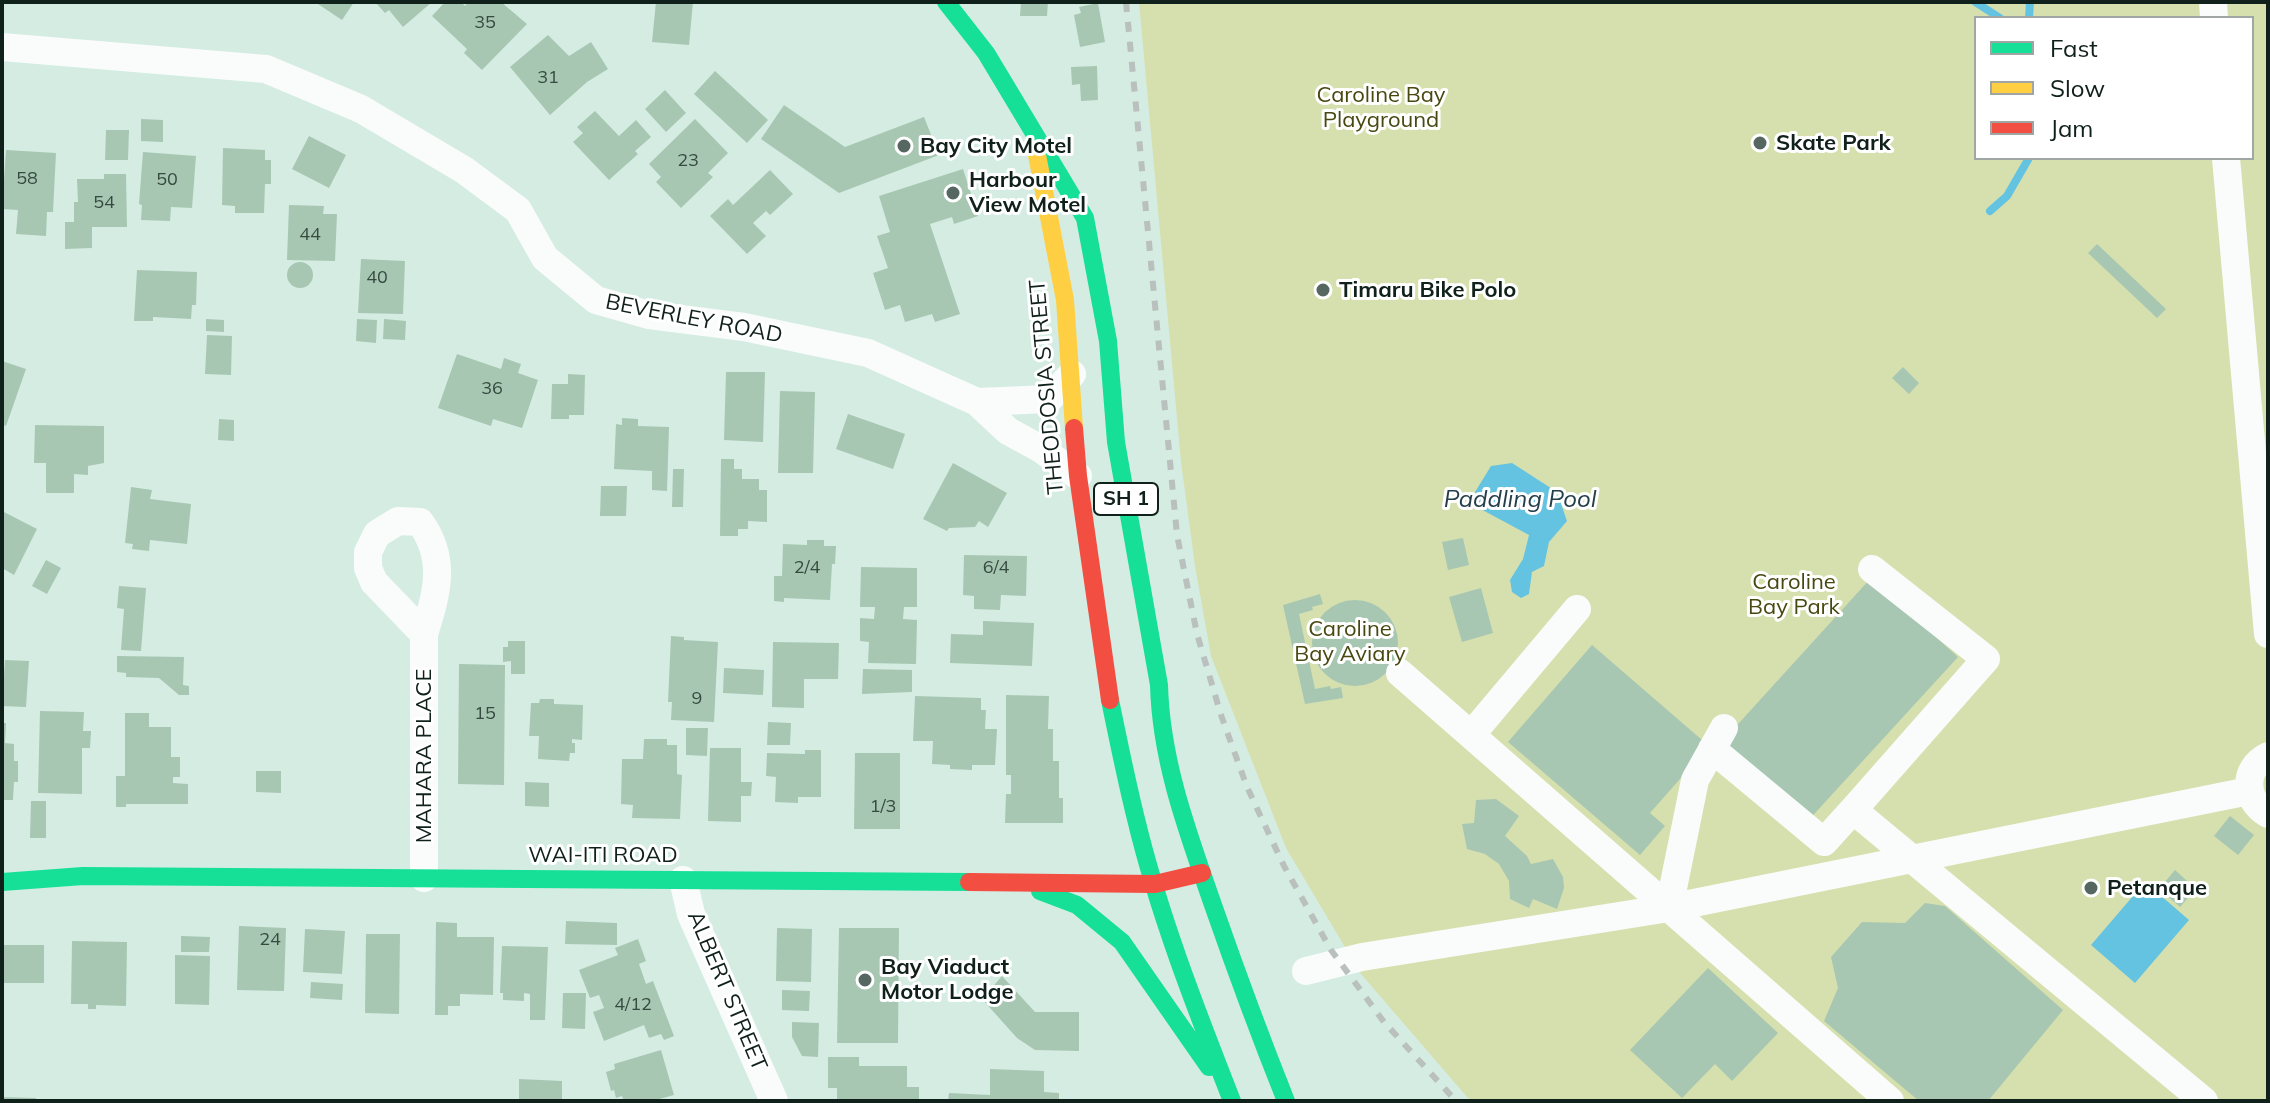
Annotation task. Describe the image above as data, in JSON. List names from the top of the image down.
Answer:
{
  "streets": {
    "main road": ["THEODOSIA STREET", "SH 1", "WAI-ITI ROAD"],
    "street": ["BEVERLEY ROAD", "MAHARA PLACE", "ALBERT STREET"]
  },
  "crossings": [
    ["BEVERLEY ROAD", "THEODOSIA STREET"],
    ["THEODOSIA STREET", "SH 1"],
    ["THEODOSIA STREET", "WAI-ITI ROAD"],
    ["SH 1", "WAI-ITI ROAD"],
    ["MAHARA PLACE", "WAI-ITI ROAD"],
    ["WAI-ITI ROAD", "ALBERT STREET"]
  ],
  "water": ["Paddling Pool"],
  "parks": ["Caroline Bay Playground", "Caroline Bay Park", "Caroline Bay Aviary"],
  "places": [
    "Skate Park",
    "Bay City Motel",
    "Harbour View Motel",
    "Timaru Bike Polo",
    "Petanque",
    "Bay Viaduct Motor Lodge"
  ],
  "house_numbers": [
    "35",
    "31",
    "23",
    "58",
    "50",
    "54",
    "44",
    "40",
    "36",
    "2/4",
    "6/4",
    "9",
    "15",
    "1/3",
    "24",
    "4/12"
  ],
  "legend": ["Fast", "Slow", "Jam"]
}
